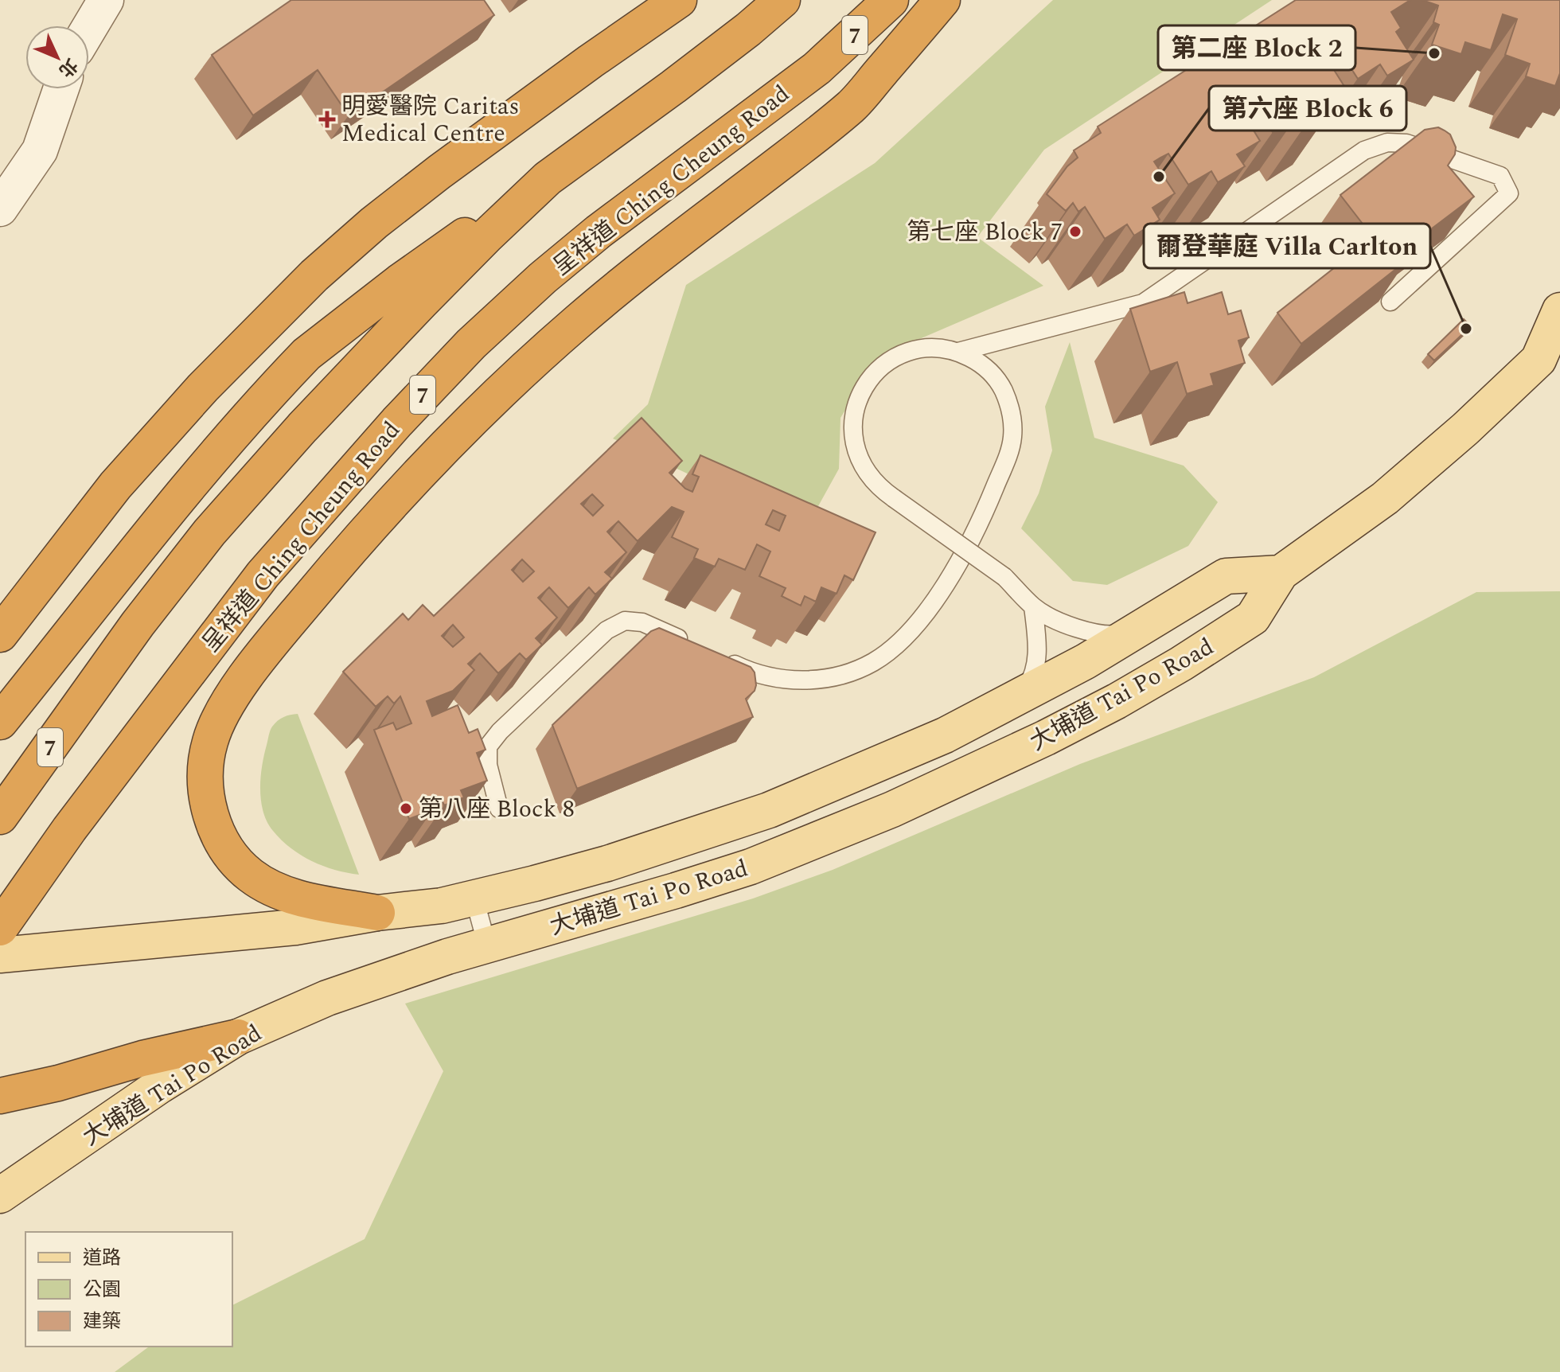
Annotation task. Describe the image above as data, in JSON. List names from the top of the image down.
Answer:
{
  "streets": {
    "highway": ["7", "呈祥道 Ching Cheung Road"],
    "main road": ["大埔道 Tai Po Road"]
  },
  "places": {
    "other": [
      "第二座 Block 2",
      "第六座 Block 6",
      "第七座 Block 7",
      "爾登華庭 Villa Carlton",
      "第八座 Block 8"
    ],
    "health": ["明愛醫院 Caritas Medical Centre"]
  },
  "legend": ["道路", "公園", "建築"],
  "north": "bottom right"
}
